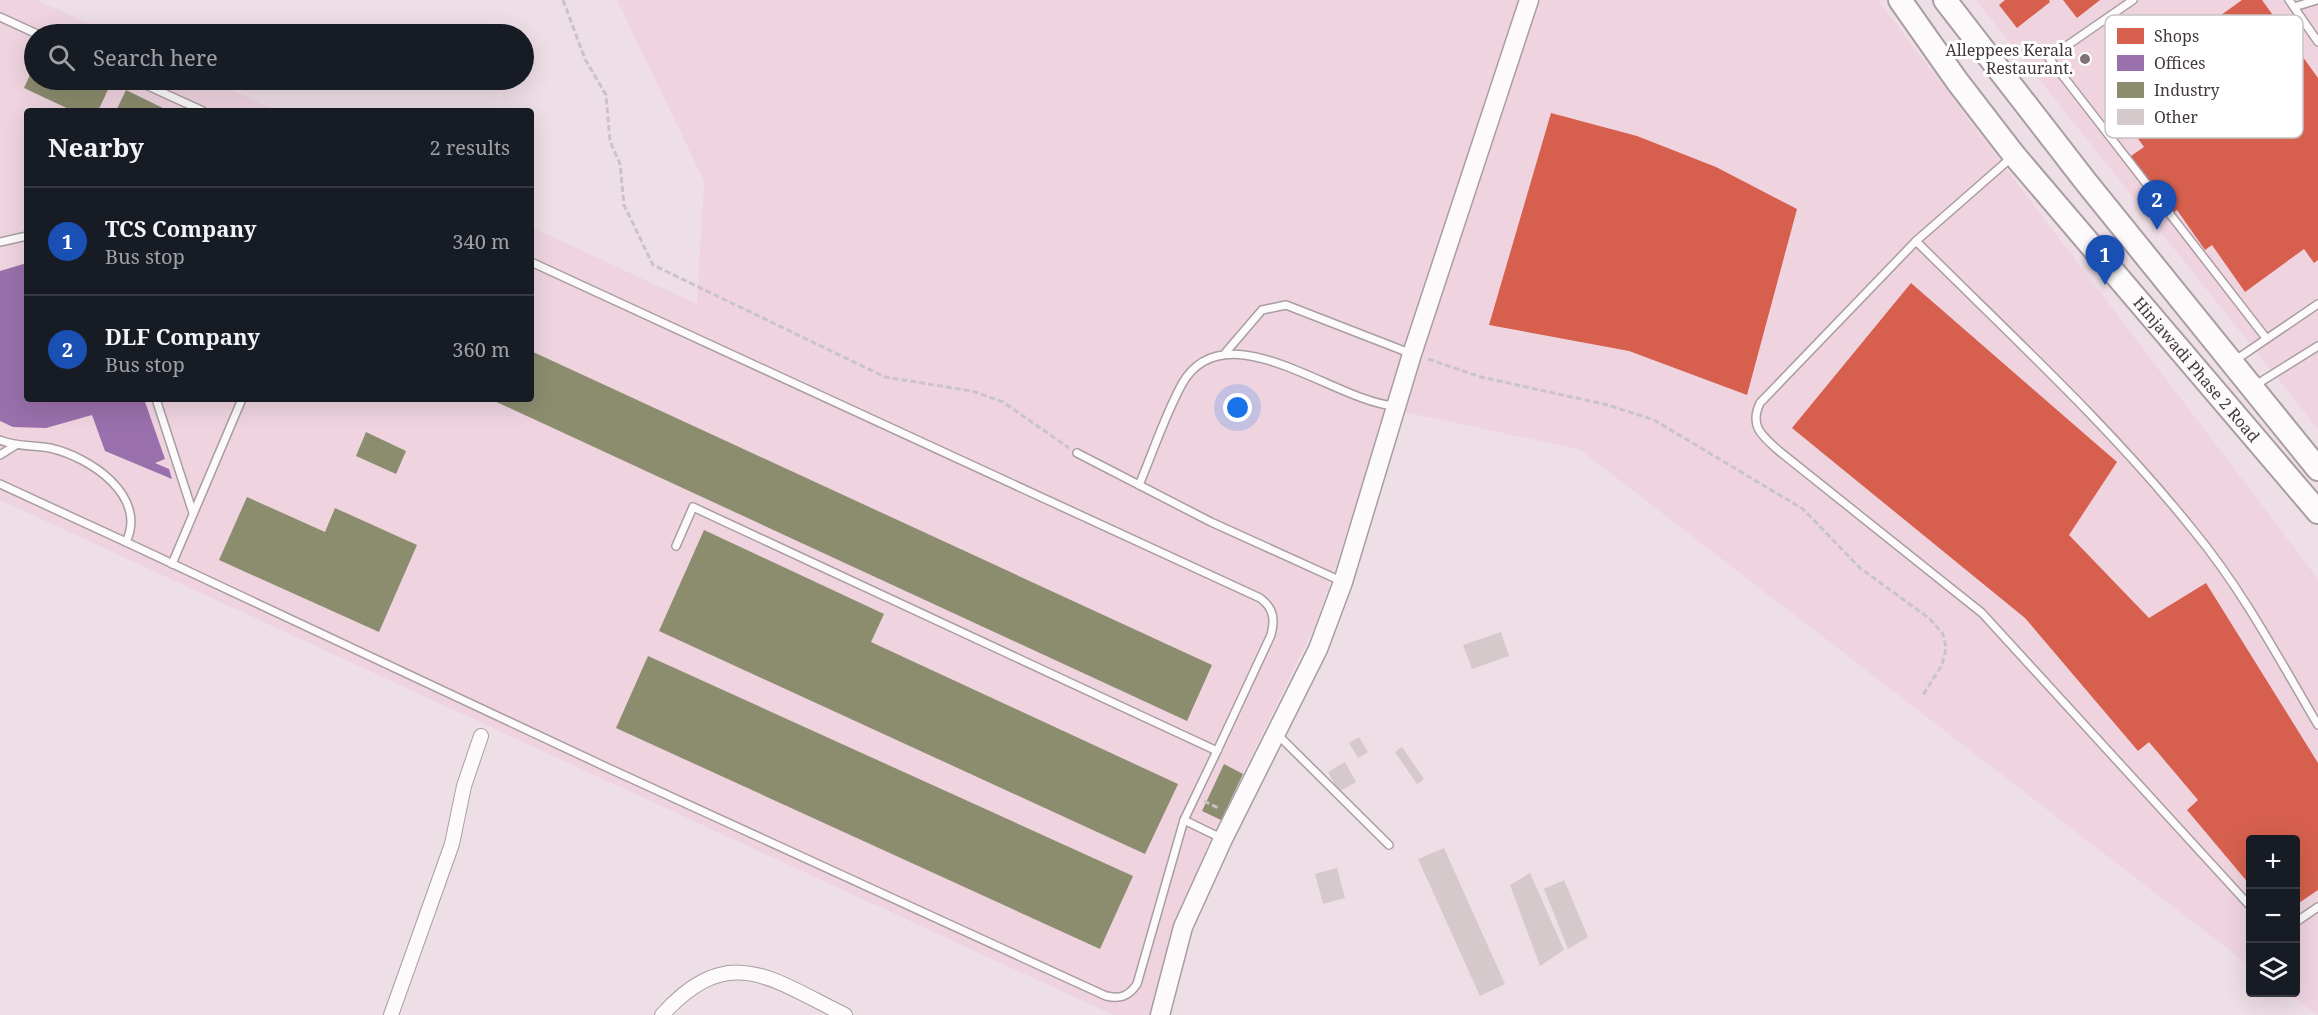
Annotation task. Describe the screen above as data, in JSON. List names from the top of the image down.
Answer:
{
  "streets": {
    "main road": ["Hinjawadi Phase 2 Road"]
  },
  "places": ["Alleppees Kerala Restaurant."],
  "legend": [
    "Shops",
    "Offices",
    "Industry",
    "Other"
  ],
  "page": {
    "search": "Search here",
    "heading": ["Nearby", "2 results"],
    "pins": ["2", "1"],
    "list": [
      {
        "mark": "1",
        "name": "TCS Company",
        "note": "Bus stop",
        "value": "340 m"
      },
      {
        "mark": "2",
        "name": "DLF Company",
        "note": "Bus stop",
        "value": "360 m"
      }
    ],
    "map_buttons": ["+", "−"]
  }
}
